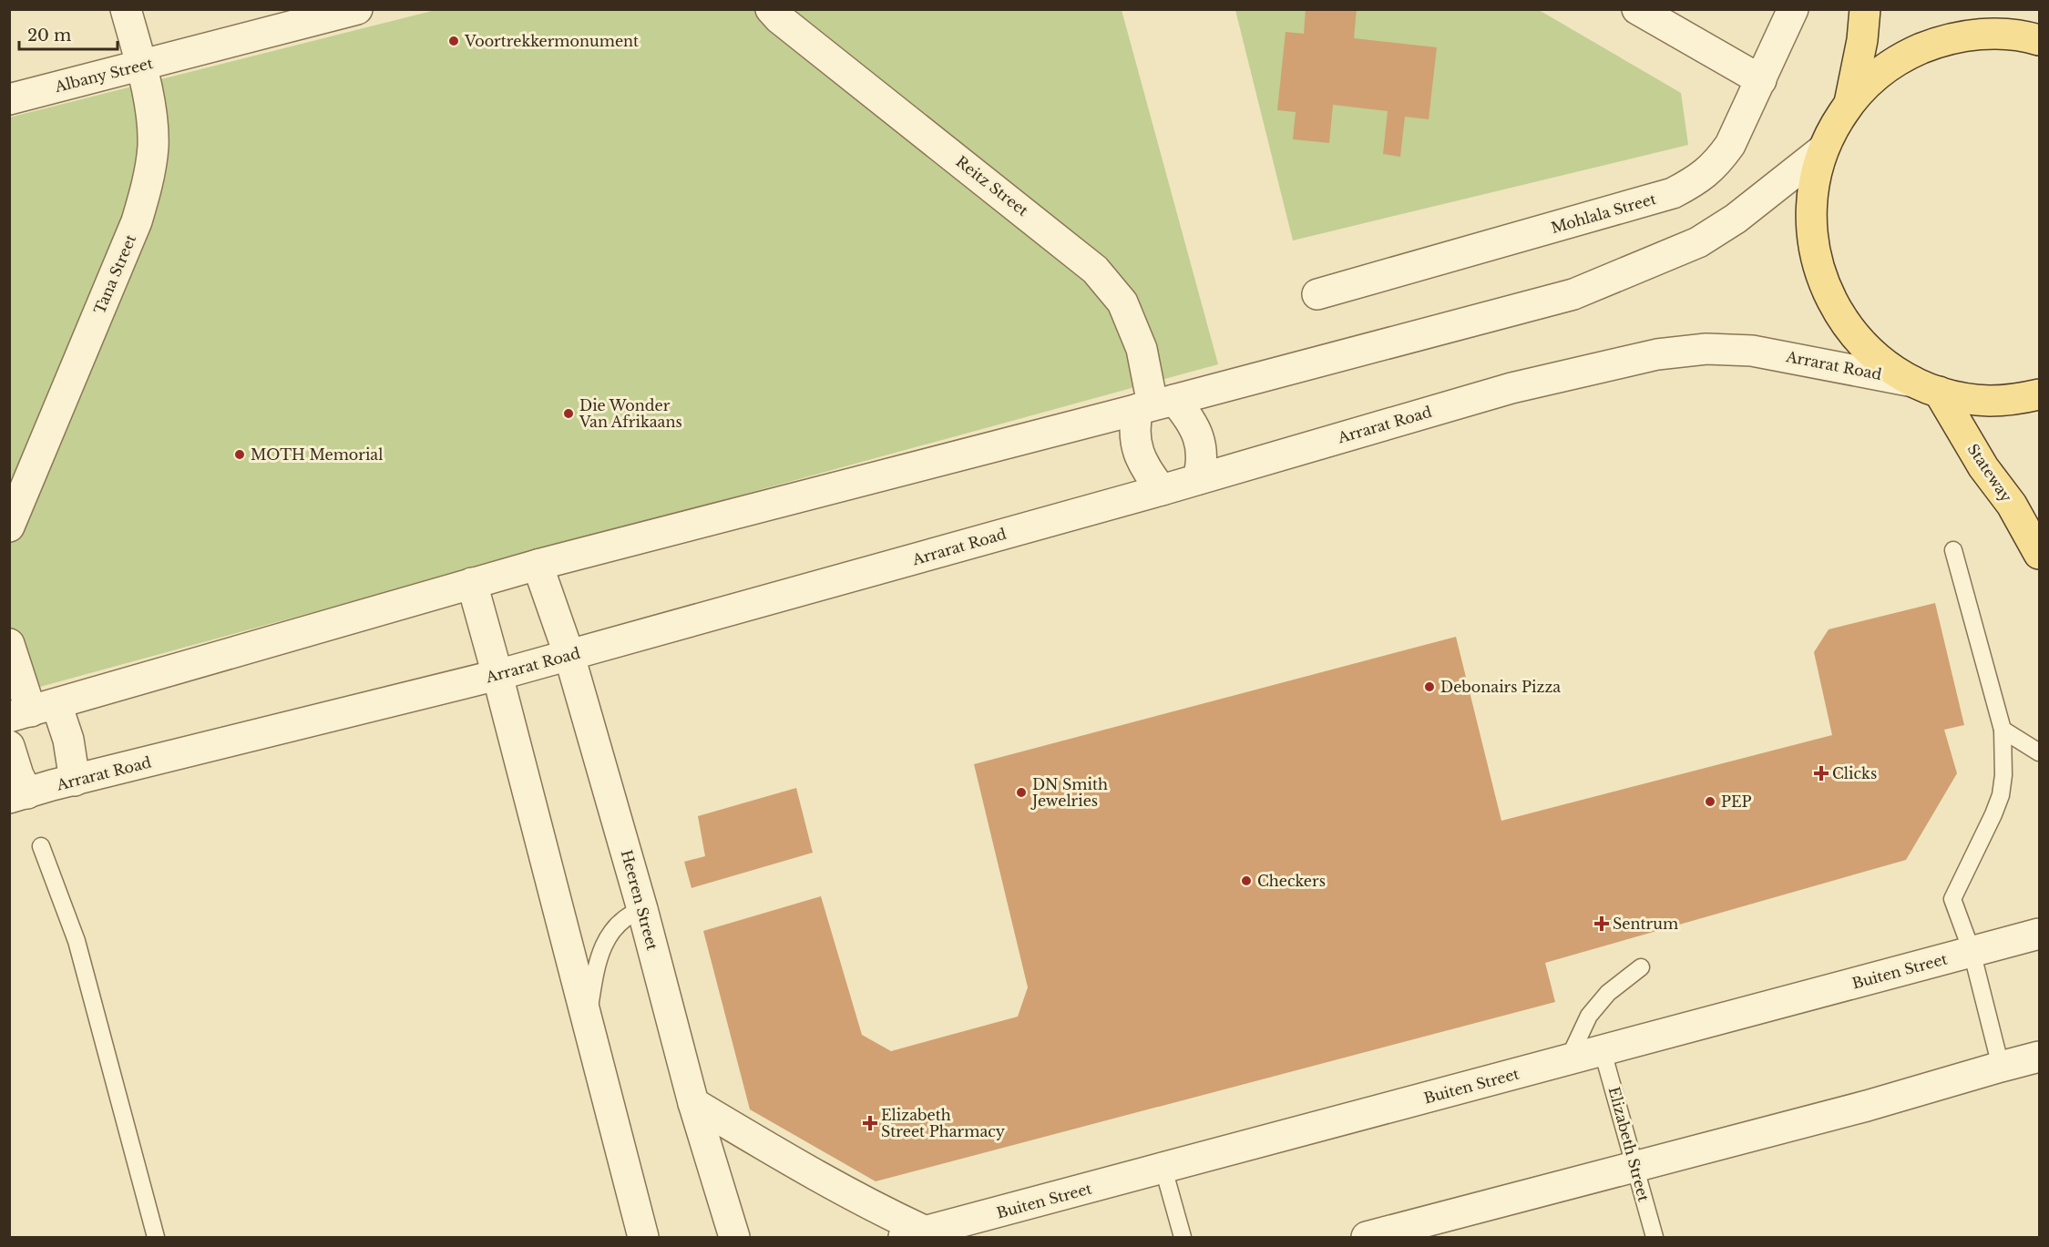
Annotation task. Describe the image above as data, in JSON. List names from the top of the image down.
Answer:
{
  "streets": {
    "main road": ["Stateway"],
    "street": [
      "Albany Street",
      "Reitz Street",
      "Mohlala Street",
      "Tana Street",
      "Arrarat Road",
      "Heeren Street",
      "Buiten Street"
    ],
    "lane": ["Elizabeth Street"]
  },
  "crossings": [
    ["Albany Street", "Tana Street"],
    ["Reitz Street", "Arrarat Road"],
    ["Arrarat Road", "Stateway"],
    ["Arrarat Road", "Heeren Street"],
    ["Buiten Street", "Elizabeth Street"]
  ],
  "places": {
    "other": [
      "Voortrekkermonument",
      "Die Wonder Van Afrikaans",
      "MOTH Memorial",
      "Debonairs Pizza",
      "DN Smith Jewelries",
      "PEP",
      "Checkers"
    ],
    "health": ["Clicks", "Sentrum", "Elizabeth Street Pharmacy"]
  },
  "scale_bar": "20 m"
}
